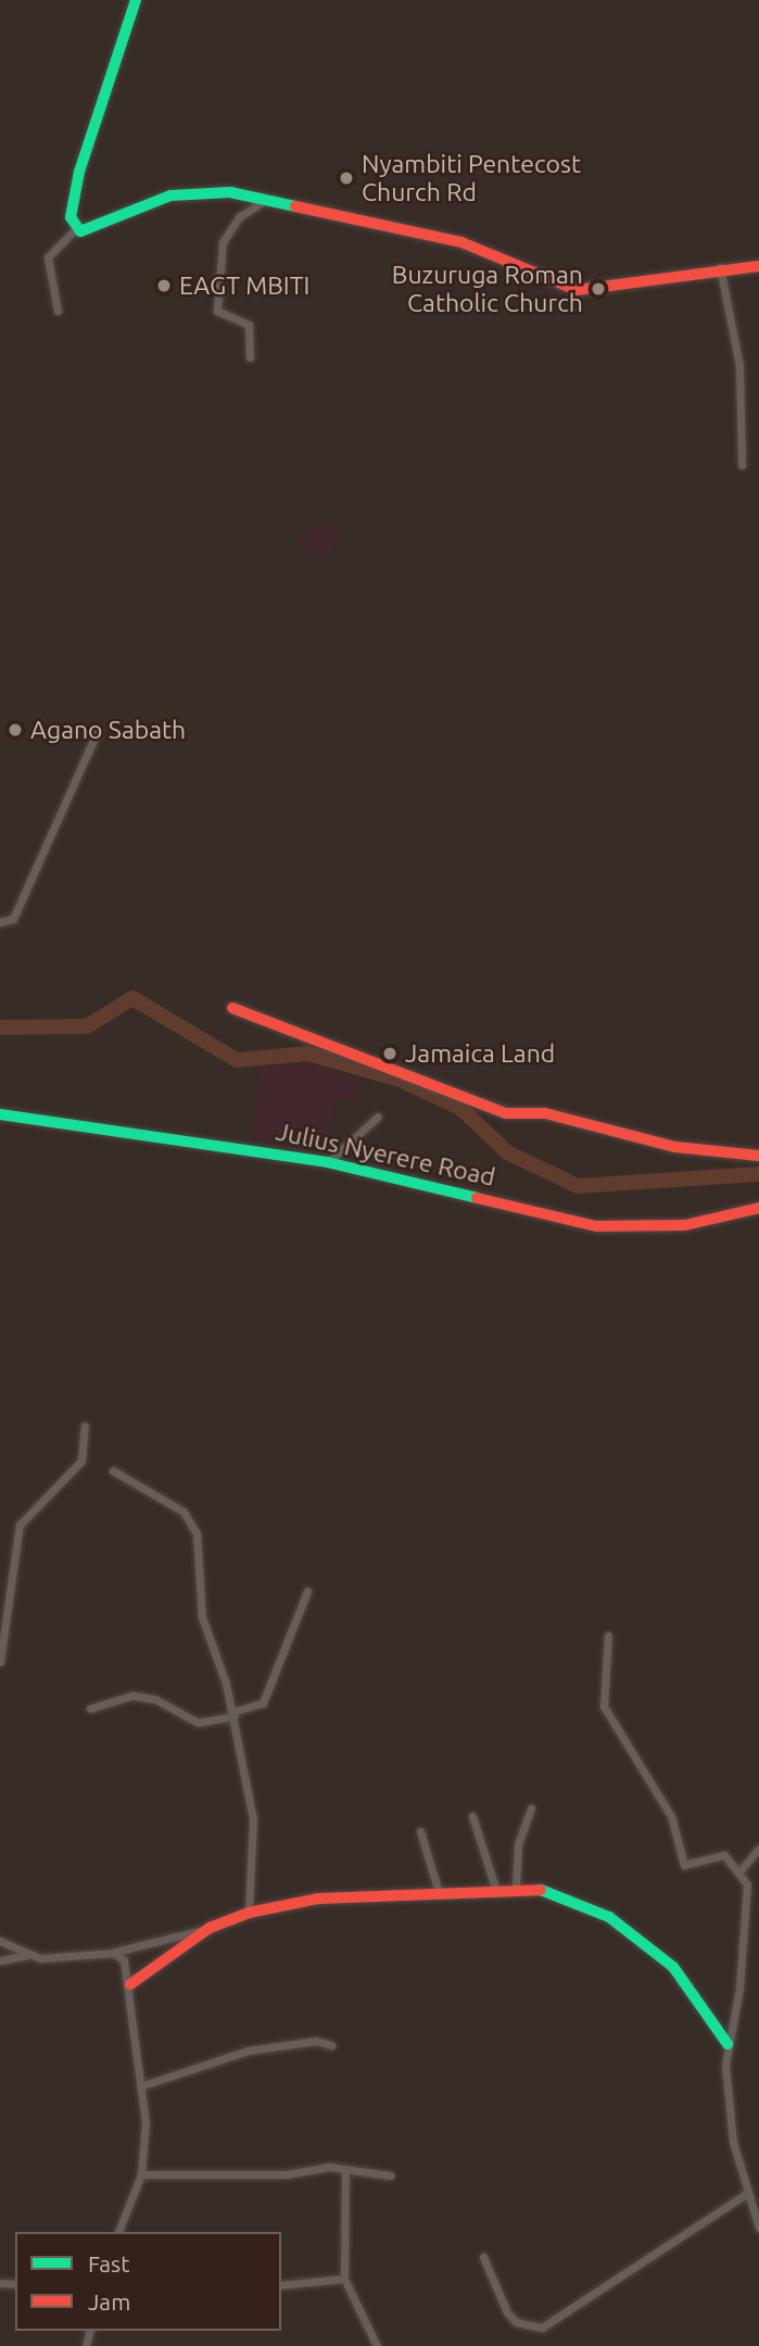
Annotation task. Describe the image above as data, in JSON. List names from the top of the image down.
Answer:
{
  "streets": {
    "main road": ["Julius Nyerere Road"]
  },
  "places": [
    "Nyambiti Pentecost Church Rd",
    "EAGT MBITI",
    "Buzuruga Roman Catholic Church",
    "Agano Sabath",
    "Jamaica Land"
  ],
  "legend": ["Fast", "Jam"]
}
